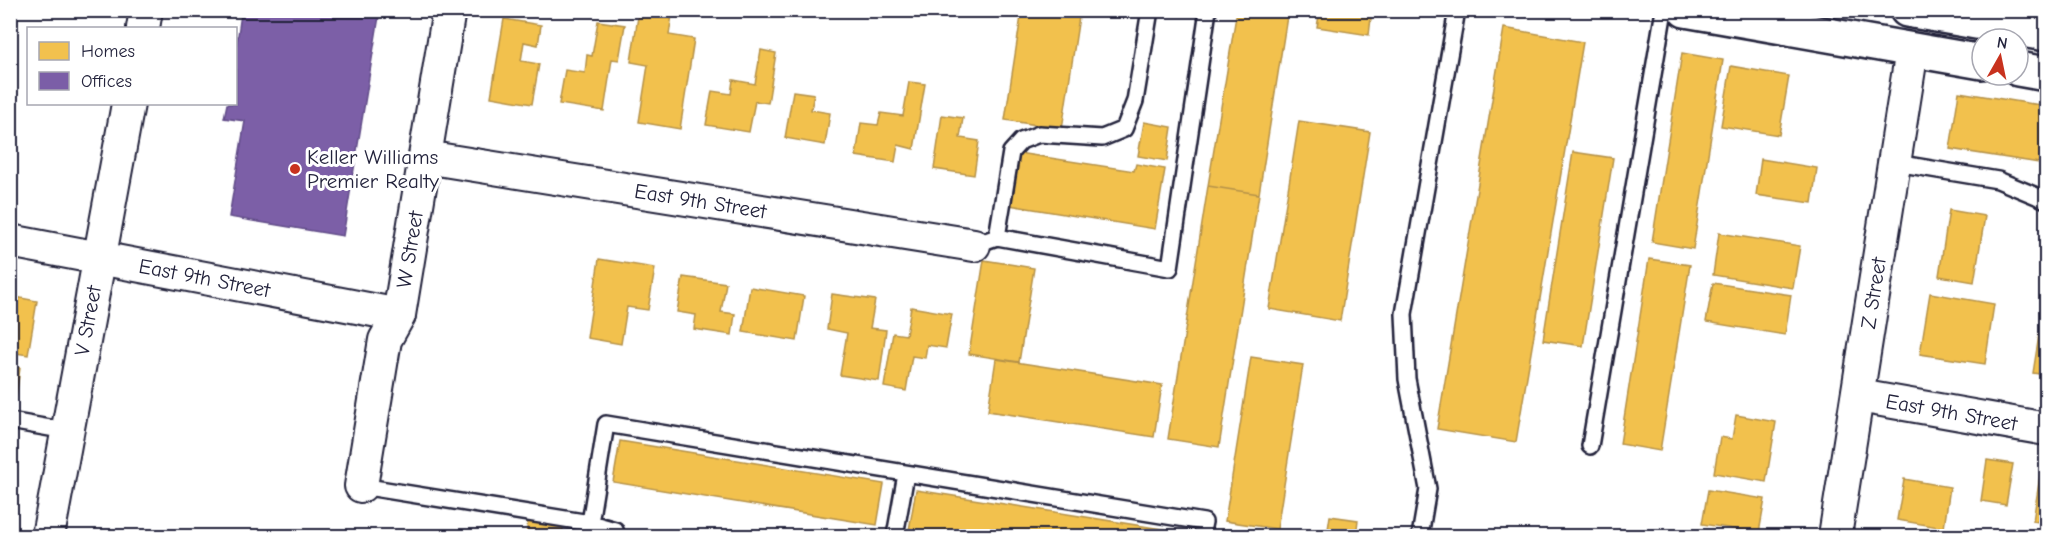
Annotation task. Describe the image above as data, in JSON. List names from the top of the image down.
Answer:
{
  "streets": {
    "street": [
      "East 9th Street",
      "W Street",
      "Z Street",
      "V Street"
    ]
  },
  "crossings": [
    ["East 9th Street", "W Street"],
    ["East 9th Street", "Z Street"],
    ["East 9th Street", "V Street"]
  ],
  "places": ["Keller Williams Premier Realty"],
  "legend": ["Homes", "Offices"],
  "north": "top"
}
